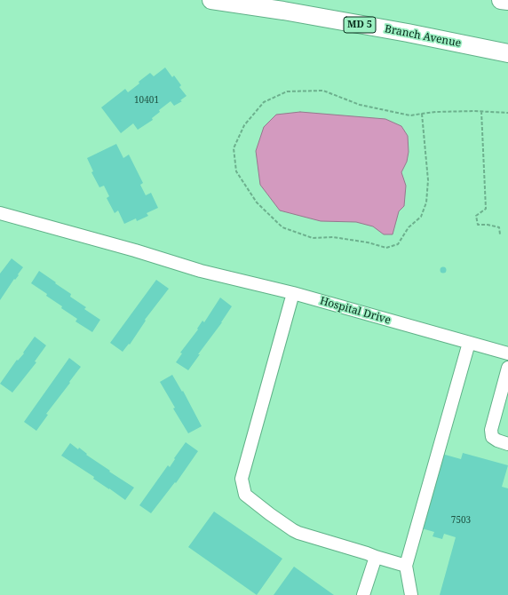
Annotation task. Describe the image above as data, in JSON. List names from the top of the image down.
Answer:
{
  "streets": {
    "highway": ["MD 5", "Branch Avenue"],
    "street": ["Hospital Drive"]
  },
  "house_numbers": ["10401", "7503"]
}
